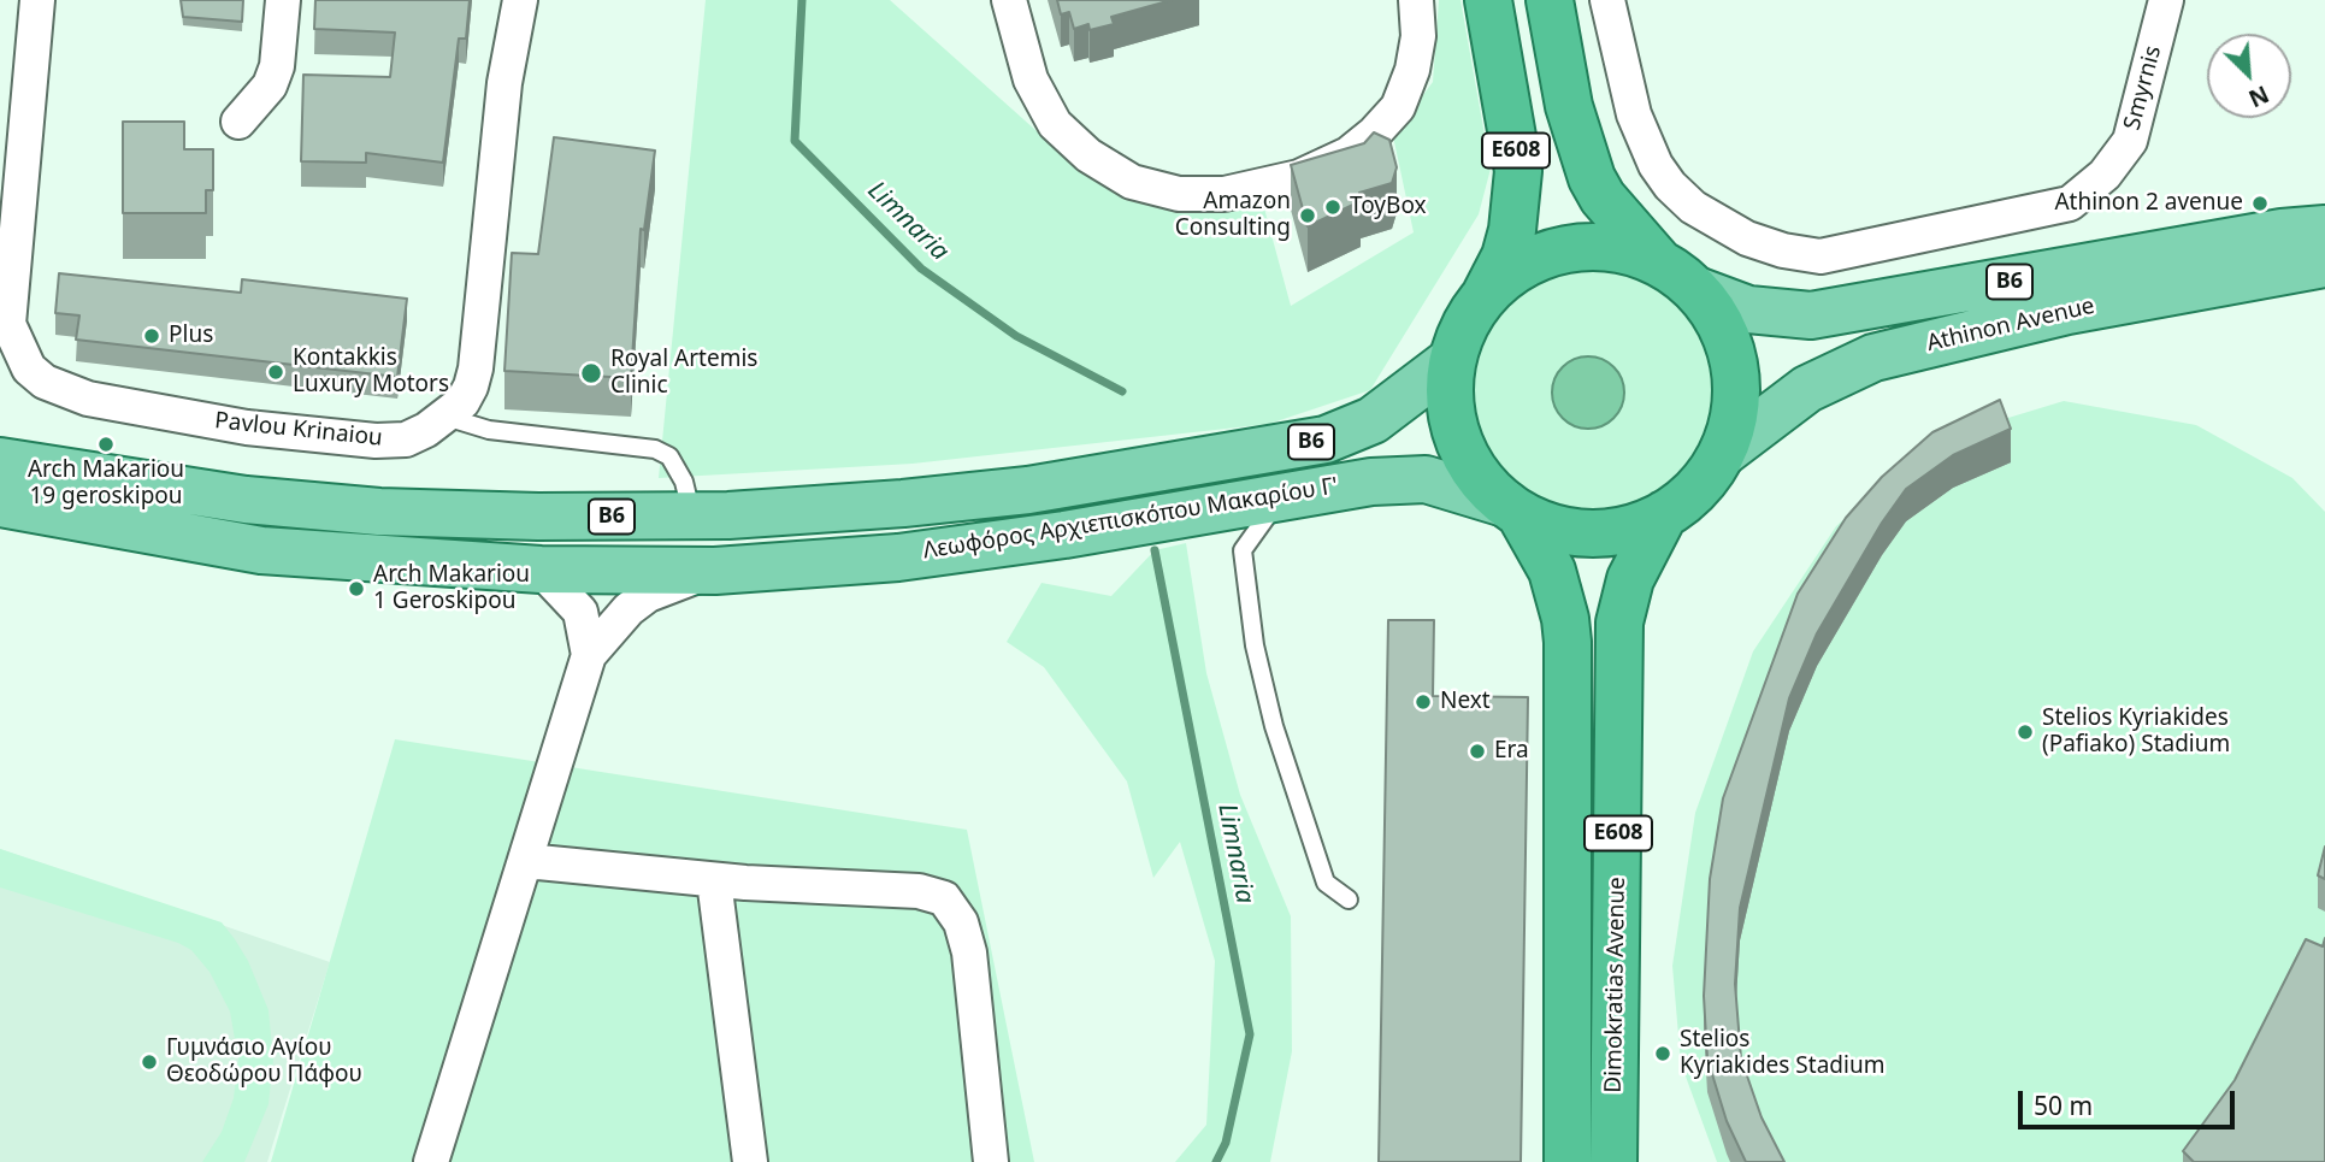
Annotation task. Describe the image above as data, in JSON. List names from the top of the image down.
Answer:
{
  "streets": {
    "highway": ["E608", "Dimokratias Avenue"],
    "main road": ["B6", "Athinon Avenue", "Λεωφόρος Αρχιεπισκόπου Μακαρίου Γ'"],
    "street": ["Smyrnis", "Pavlou Krinaiou"]
  },
  "crossings": [
    ["E608", "Athinon Avenue"],
    ["E608", "Λεωφόρος Αρχιεπισκόπου Μακαρίου Γ'"],
    ["E608", "Dimokratias Avenue"],
    ["Athinon Avenue", "Λεωφόρος Αρχιεπισκόπου Μακαρίου Γ'"],
    ["Athinon Avenue", "Dimokratias Avenue"],
    ["Λεωφόρος Αρχιεπισκόπου Μακαρίου Γ'", "Dimokratias Avenue"]
  ],
  "water": ["Limnaria"],
  "places": [
    "Athinon 2 avenue",
    "ToyBox",
    "Amazon Consulting",
    "Plus",
    "Kontakkis Luxury Motors",
    "Royal Artemis Clinic",
    "Arch Makariou 19 geroskipou",
    "Arch Makariou 1 Geroskipou",
    "Next",
    "Stelios Kyriakides (Pafiako) Stadium",
    "Era",
    "Stelios Kyriakides Stadium",
    "Γυμνάσιο Αγίου Θεοδώρου Πάφου"
  ],
  "scale_bar": "50 m",
  "north": "bottom right"
}
